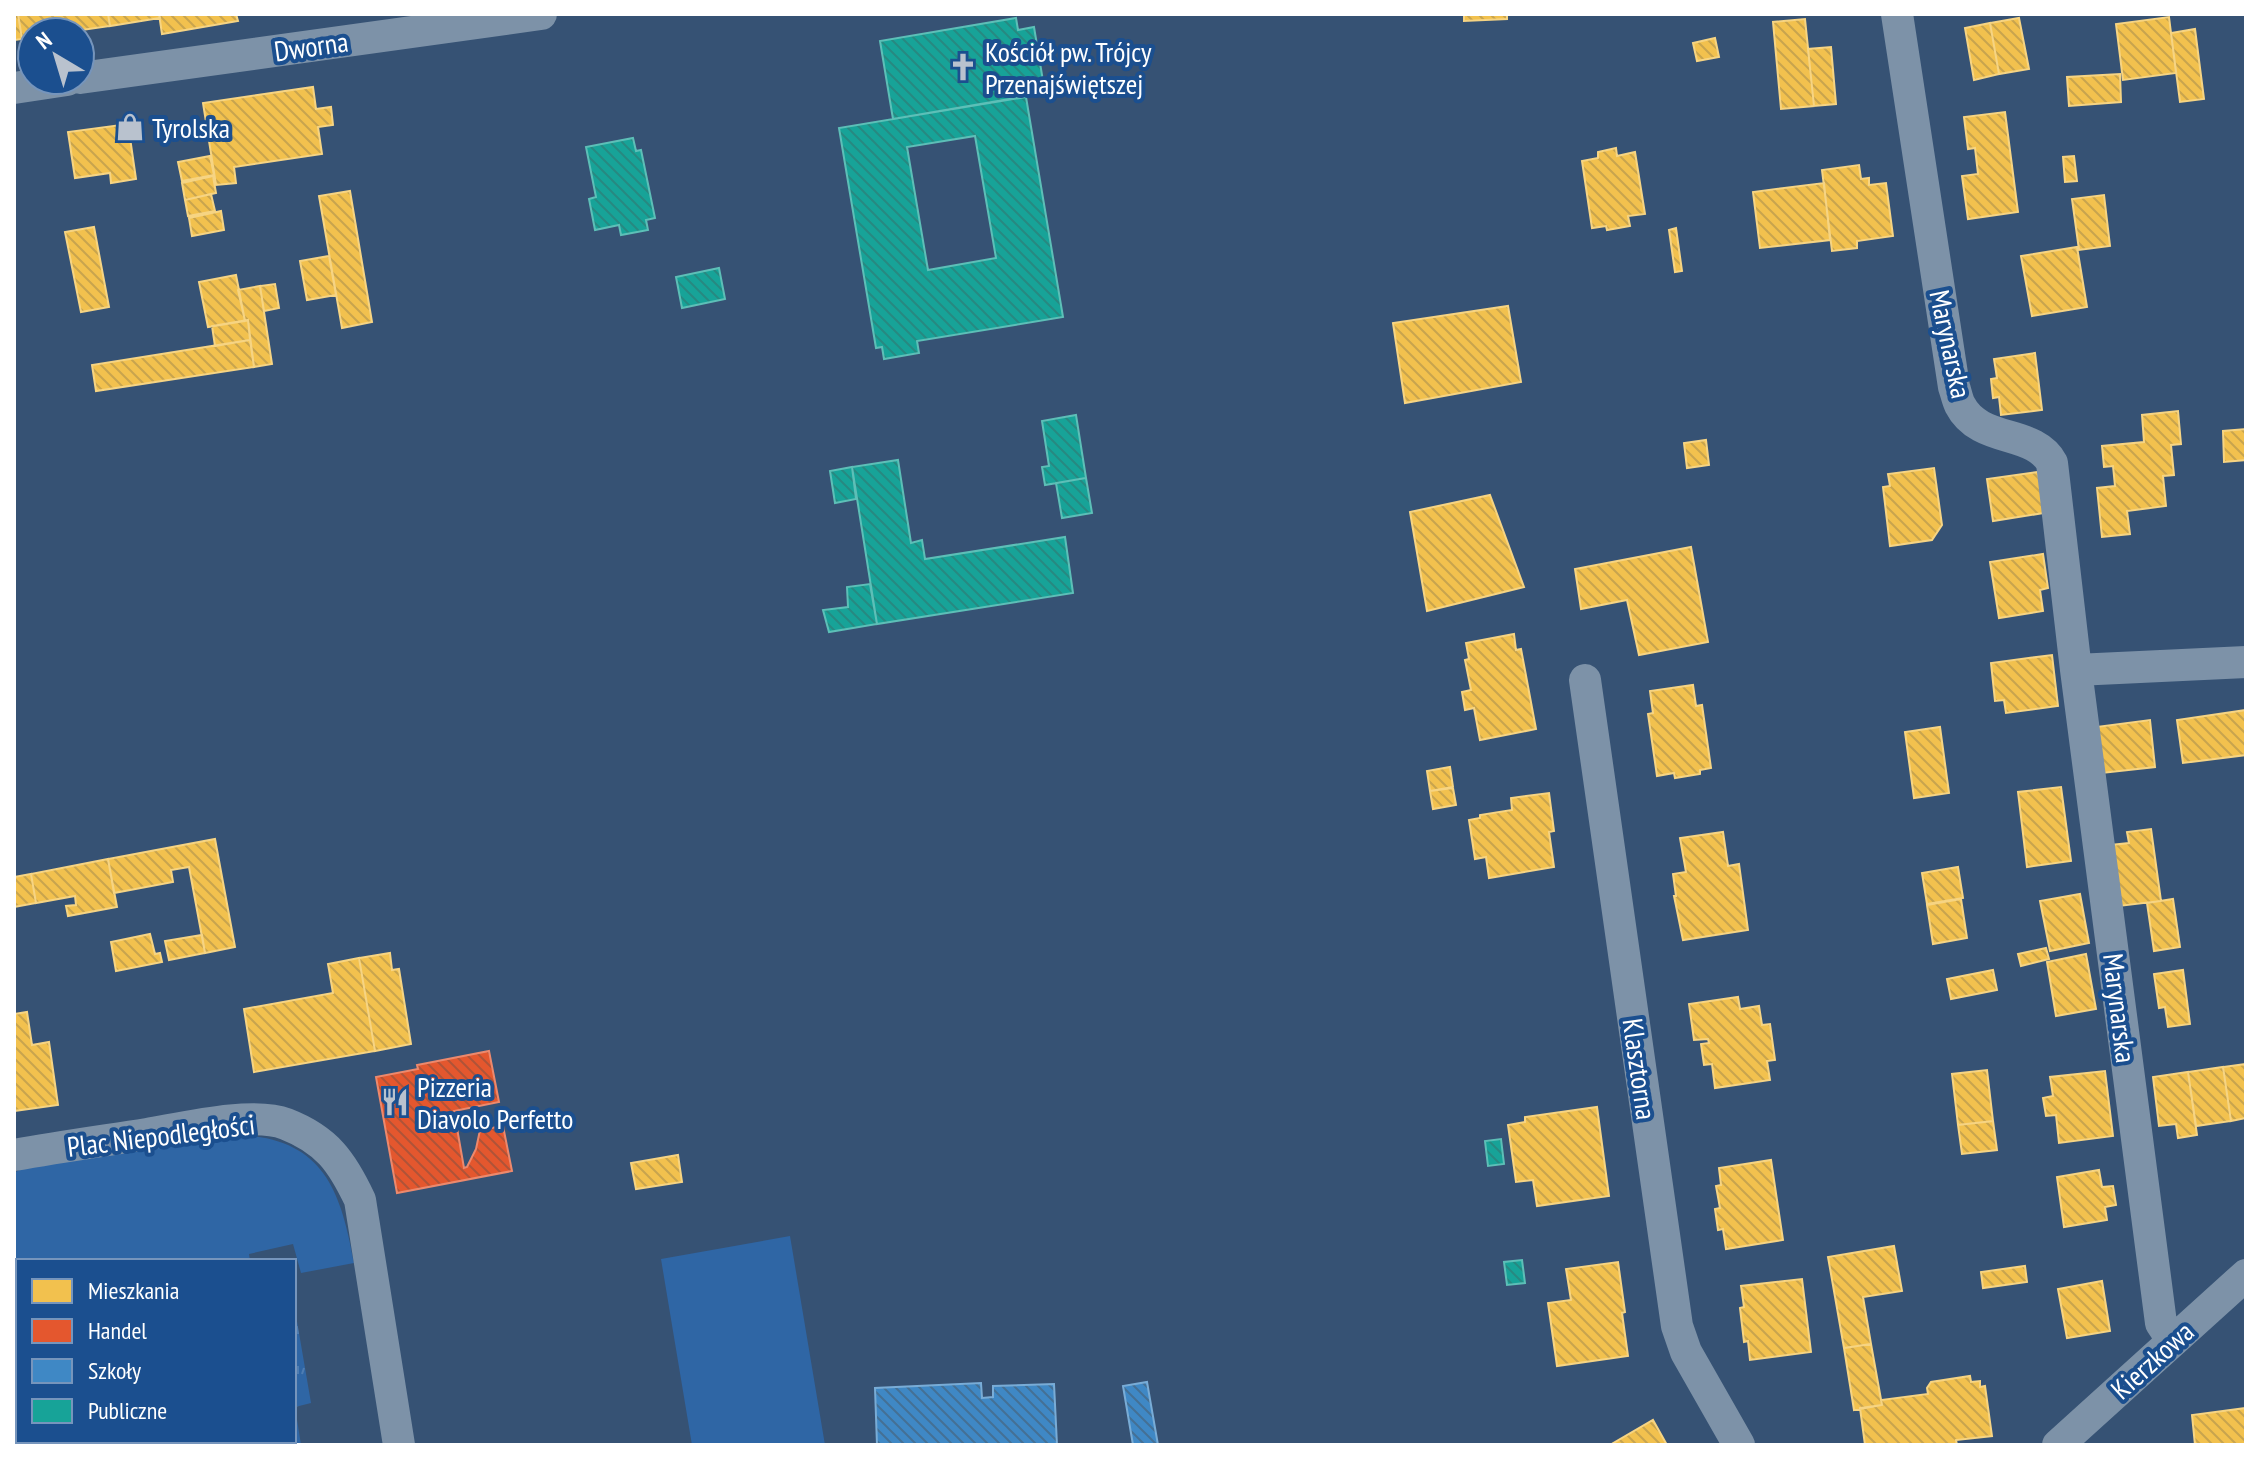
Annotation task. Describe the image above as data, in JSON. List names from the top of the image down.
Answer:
{
  "streets": {
    "street": [
      "Dworna",
      "Marynarska",
      "Klasztorna",
      "Plac Niepodległości",
      "Kierzkowa"
    ]
  },
  "crossings": [
    ["Marynarska", "Kierzkowa"]
  ],
  "places": {
    "church": ["Kościół pw. Trójcy Przenajświętszej"],
    "shop": ["Tyrolska"],
    "restaurant": ["Pizzeria Diavolo Perfetto"]
  },
  "legend": [
    "Mieszkania",
    "Handel",
    "Szkoły",
    "Publiczne"
  ],
  "north": "top left"
}
